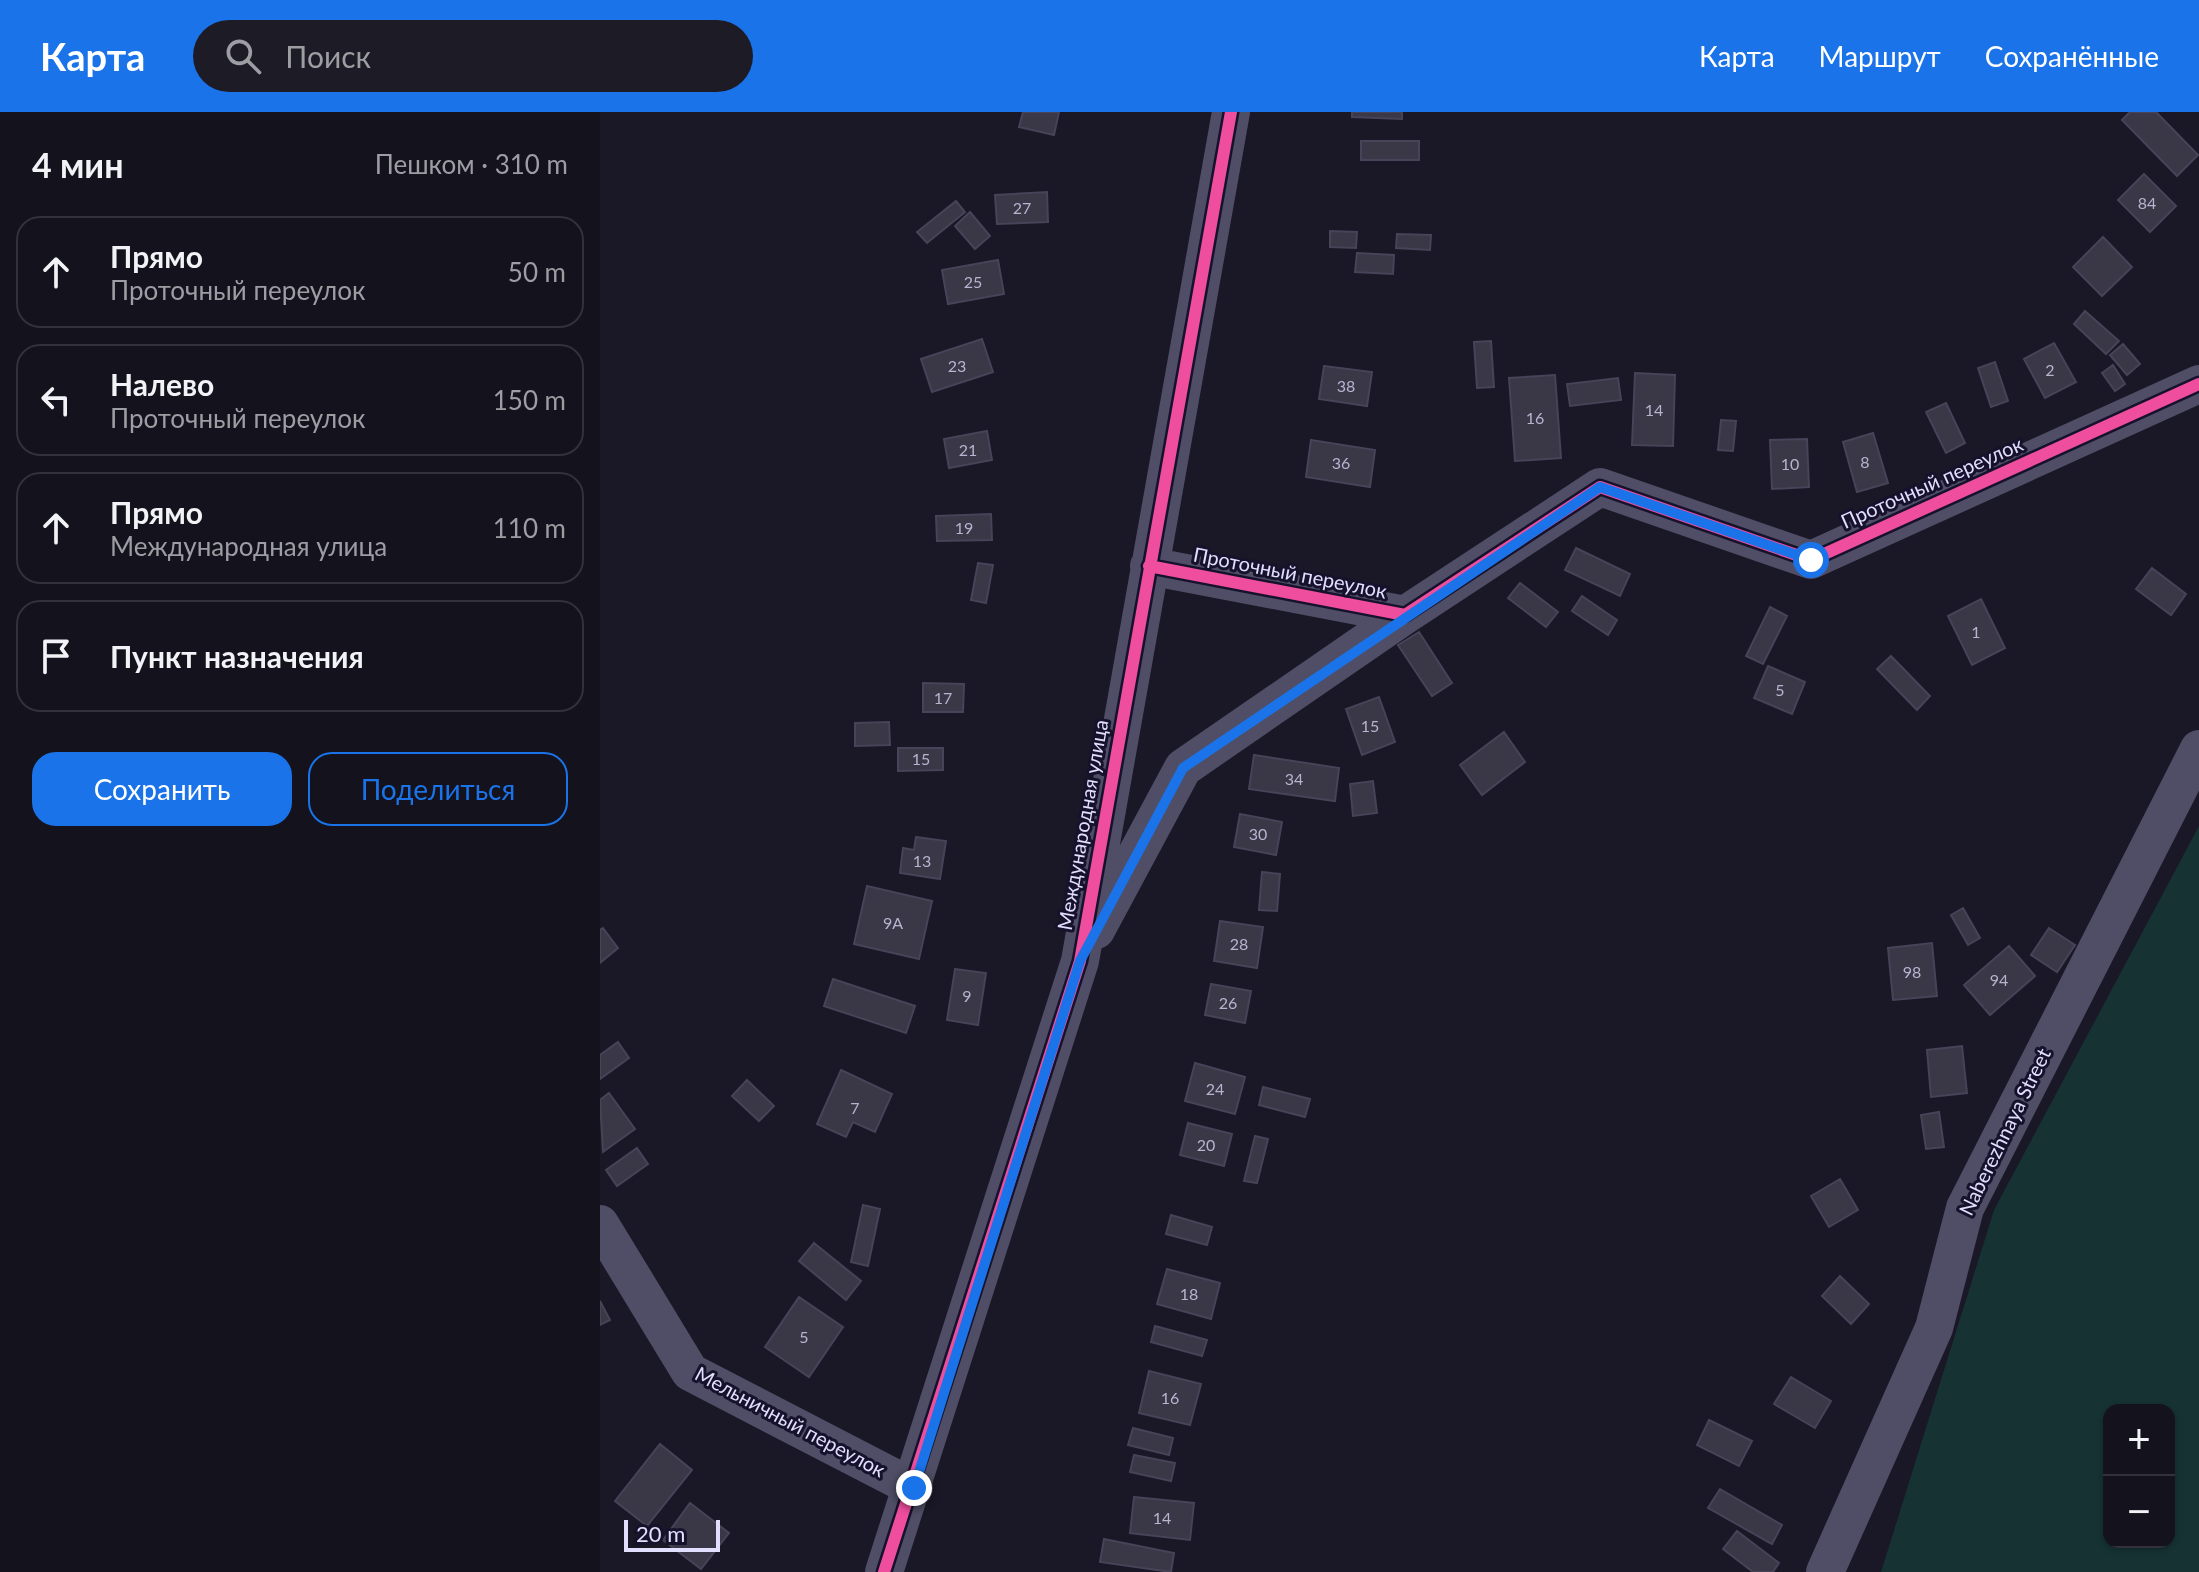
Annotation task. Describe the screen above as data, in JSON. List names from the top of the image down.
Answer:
{
  "streets": {
    "street": [
      "Проточный переулок",
      "Международная улица",
      "Naberezhnaya Street",
      "Мельничный переулок"
    ]
  },
  "crossings": [
    ["Проточный переулок", "Международная улица"],
    ["Международная улица", "Мельничный переулок"]
  ],
  "house_numbers": [
    "84",
    "27",
    "25",
    "23",
    "2",
    "38",
    "14",
    "16",
    "21",
    "8",
    "36",
    "10",
    "19",
    "1",
    "5",
    "17",
    "15",
    "15",
    "34",
    "30",
    "13",
    "9А",
    "28",
    "98",
    "94",
    "9",
    "26",
    "24",
    "7",
    "20",
    "18",
    "5",
    "16",
    "14"
  ],
  "scale_bar": "20 m",
  "page": {
    "header": "Карта",
    "search": "Поиск",
    "nav": ["Карта", "Маршрут", "Сохранённые"],
    "heading": ["4 мин", "Пешком · 310 m"],
    "list": [
      ["Прямо", "Проточный переулок", "50 m"],
      ["Налево", "Проточный переулок", "150 m"],
      ["Прямо", "Международная улица", "110 m"],
      "Пункт назначения"
    ],
    "buttons": ["Сохранить", "Поделиться"],
    "map_buttons": ["+", "−"],
    "scale": "20 m"
  }
}
